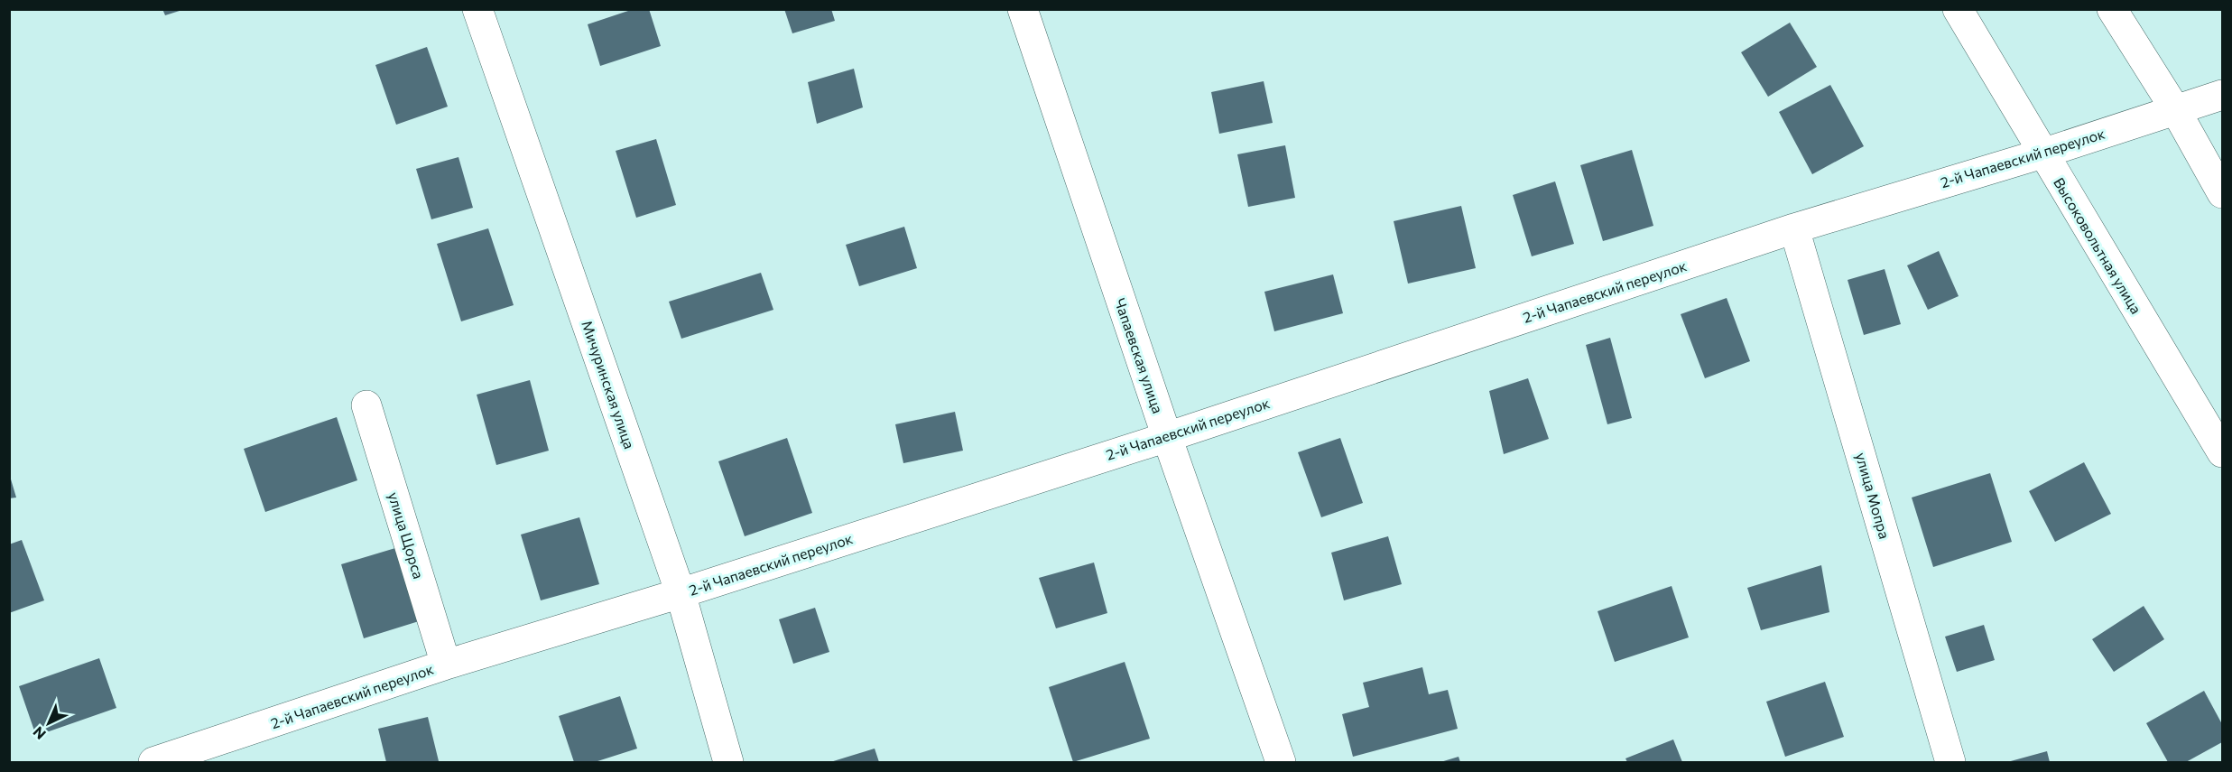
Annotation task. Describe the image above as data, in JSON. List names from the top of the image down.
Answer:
{
  "streets": {
    "street": [
      "2-й Чапаевский переулок",
      "Высоковольтная улица",
      "Чапаевская улица",
      "Мичуринская улица",
      "улица Мопра",
      "улица Щорса"
    ]
  },
  "crossings": [
    ["2-й Чапаевский переулок", "Высоковольтная улица"],
    ["2-й Чапаевский переулок", "Чапаевская улица"],
    ["2-й Чапаевский переулок", "Мичуринская улица"],
    ["2-й Чапаевский переулок", "улица Мопра"],
    ["2-й Чапаевский переулок", "улица Щорса"]
  ],
  "north": "bottom left"
}
